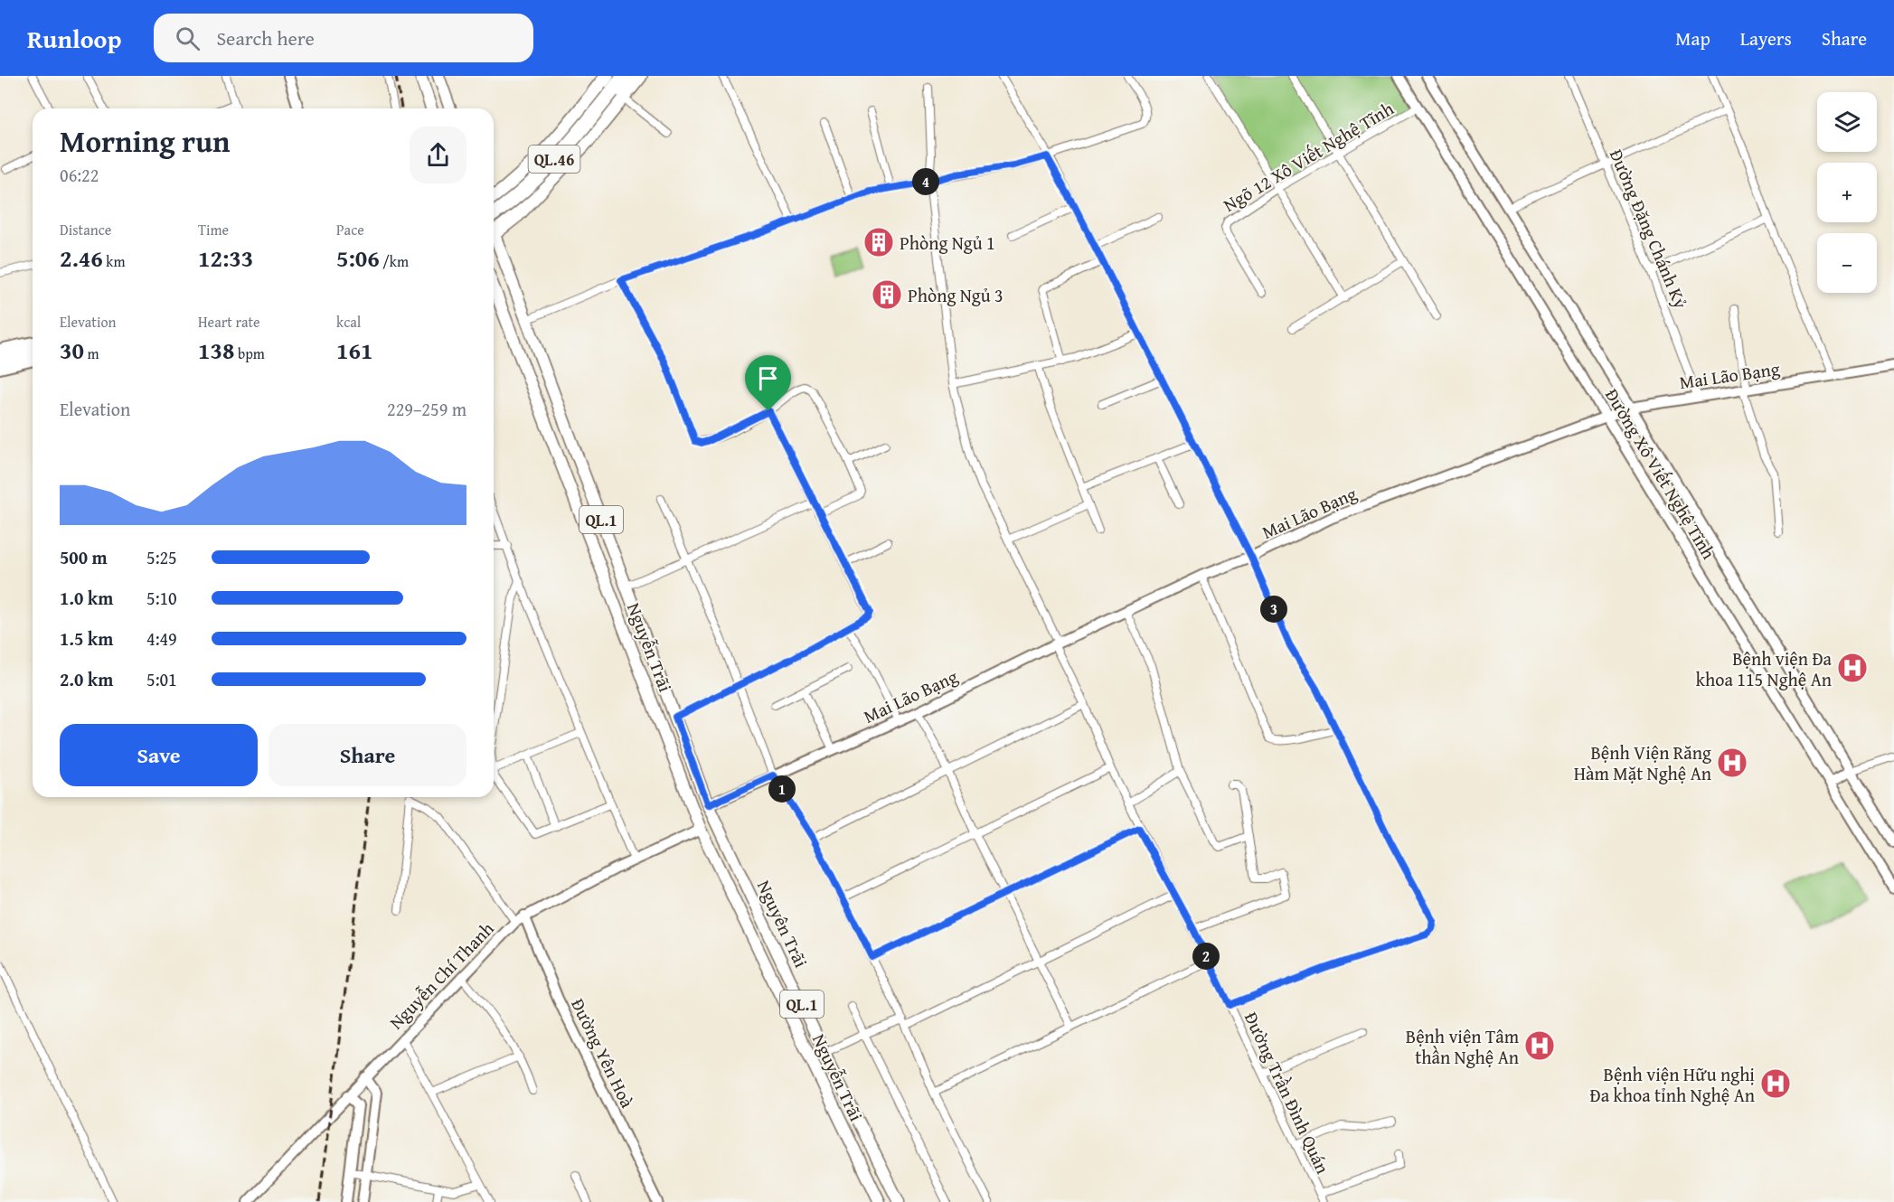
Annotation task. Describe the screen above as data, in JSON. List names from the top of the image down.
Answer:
{
  "streets": {
    "highway": ["QL.46"],
    "main road": ["QL.1", "Nguyễn Trãi", "Nguyên Trãi"],
    "street": [
      "Ngõ 12 Xô Viết Nghệ Tĩnh",
      "Đường Đặng Chánh Kỷ",
      "Mai Lão Bạng",
      "Đường Xô Viết Nghệ Tĩnh",
      "Nguyễn Chí Thanh",
      "Đường Yên Hoà",
      "Đường Trần Đình Quán"
    ]
  },
  "crossings": [
    ["Ngõ 12 Xô Viết Nghệ Tĩnh", "Đường Xô Viết Nghệ Tĩnh"],
    ["Đường Đặng Chánh Kỷ", "Mai Lão Bạng"],
    ["Mai Lão Bạng", "Đường Xô Viết Nghệ Tĩnh"],
    ["Mai Lão Bạng", "Nguyễn Trãi"],
    ["Mai Lão Bạng", "Nguyên Trãi"],
    ["Mai Lão Bạng", "Đường Trần Đình Quán"],
    ["Nguyễn Trãi", "Nguyên Trãi"],
    ["Nguyễn Trãi", "Nguyễn Chí Thanh"],
    ["Nguyễn Chí Thanh", "Đường Yên Hoà"]
  ],
  "places": {
    "building": ["Phòng Ngủ 1", "Phòng Ngủ 3"],
    "hospital": [
      "Bệnh viện Đa khoa 115 Nghệ An",
      "Bệnh Viện Răng Hàm Mặt Nghệ An",
      "Bệnh viện Tâm thần Nghệ An",
      "Bệnh viện Hữu nghị Đa khoa tỉnh Nghệ An"
    ]
  },
  "page": {
    "header": "Runloop",
    "search": "Search here",
    "nav": ["Map", "Layers", "Share"],
    "map_buttons": ["+", "−"],
    "heading": ["Morning run", "06:22"],
    "pins": [
      "4",
      "3",
      "1",
      "2"
    ],
    "stats": [
      ["Distance", "2.46 km"],
      ["Time", "12:33"],
      ["Pace", "5:06 /km"],
      ["Elevation", "30 m"],
      ["Heart rate", "138 bpm"],
      ["kcal", "161"]
    ],
    "chart": ["Elevation", "229–259 m"],
    "list": [
      {
        "name": "500 m",
        "note": "5:25"
      },
      {
        "name": "1.0 km",
        "note": "5:10"
      },
      {
        "name": "1.5 km",
        "note": "4:49"
      },
      {
        "name": "2.0 km",
        "note": "5:01"
      }
    ],
    "buttons": ["Save", "Share"]
  }
}
